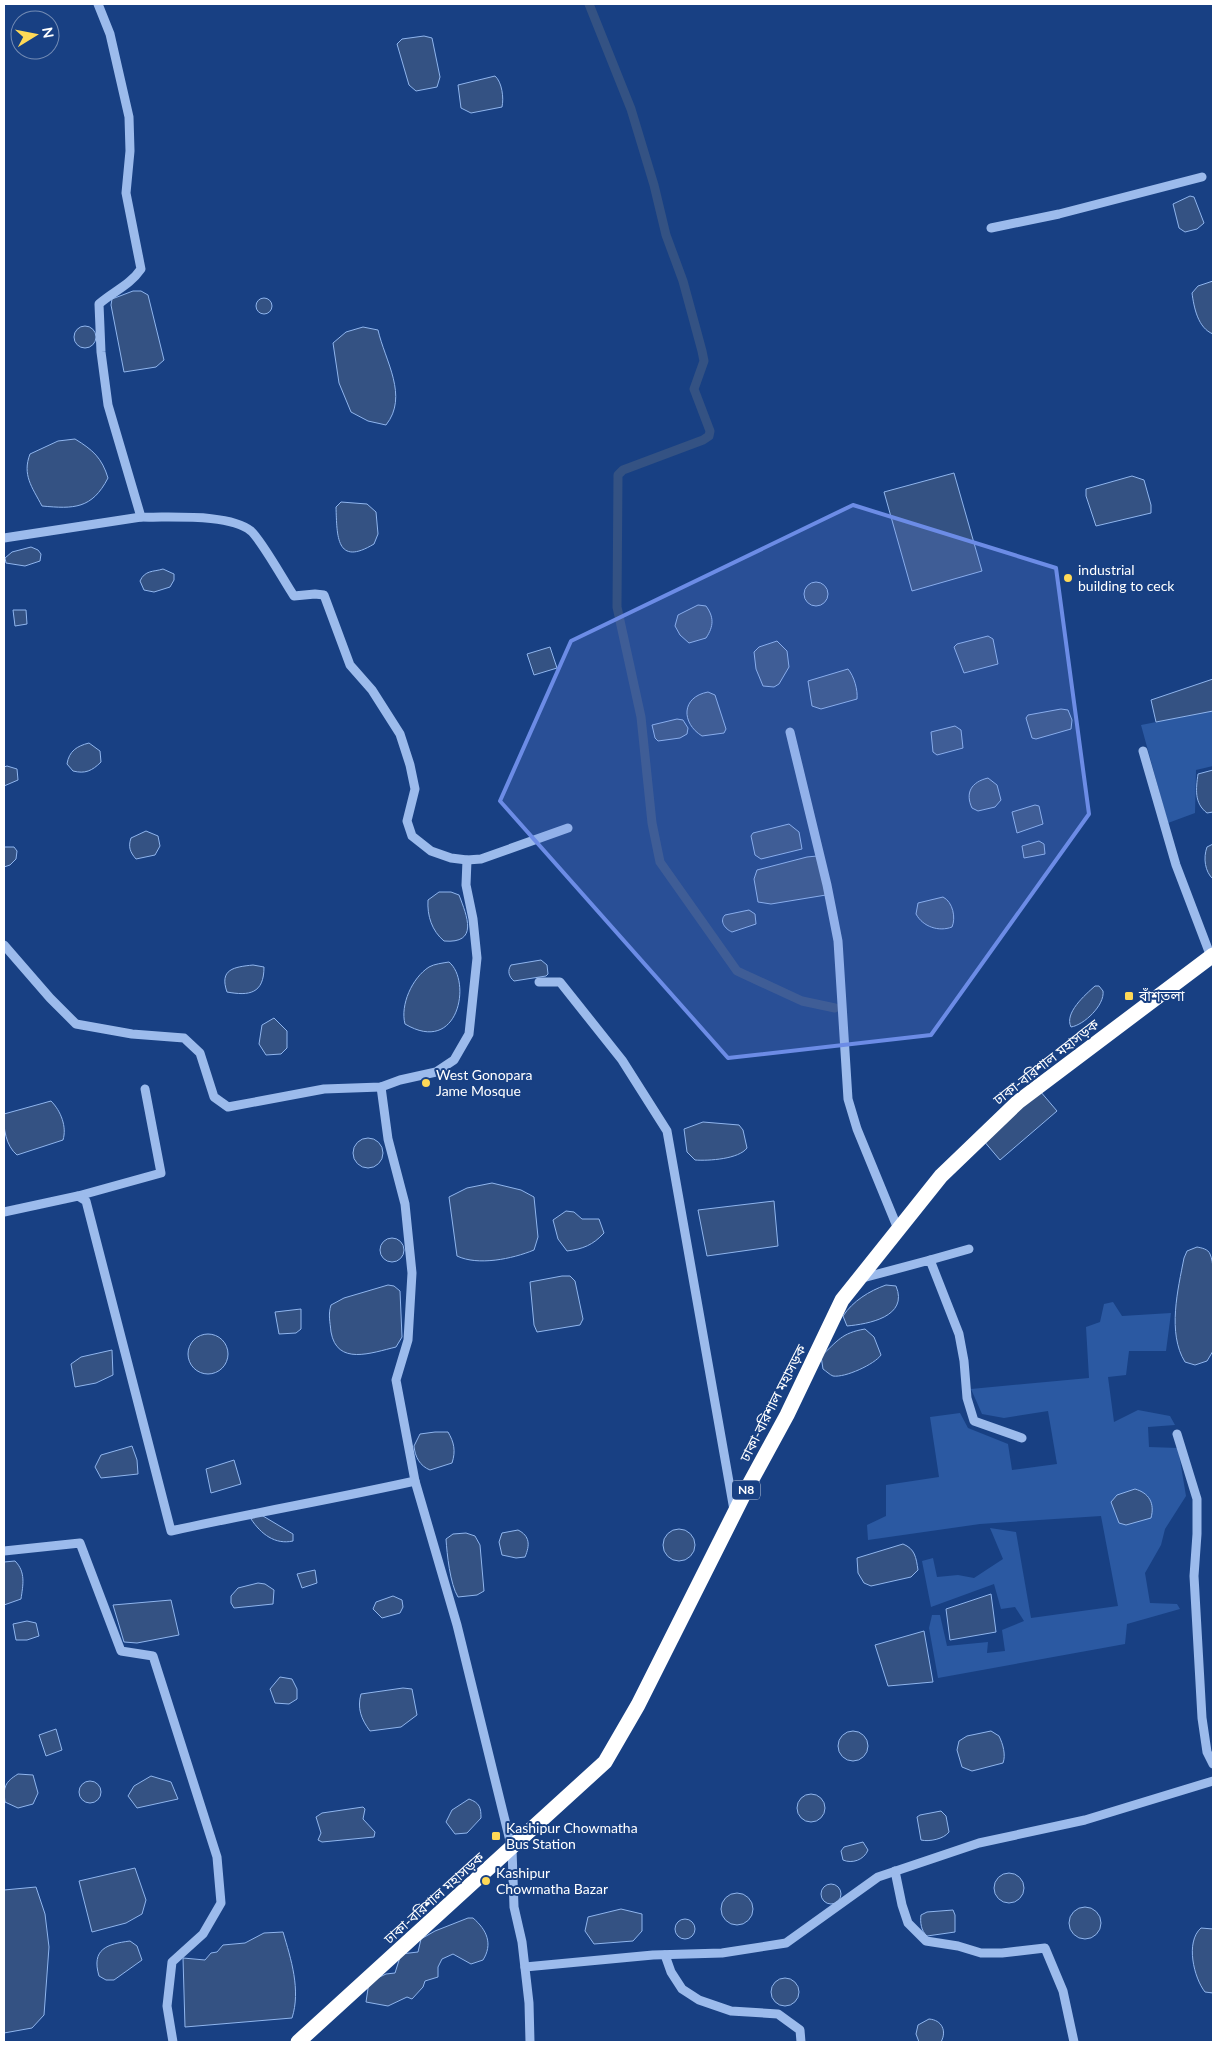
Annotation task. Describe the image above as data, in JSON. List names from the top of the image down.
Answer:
{
  "streets": {
    "highway": ["ঢাকা-বরিশাল মহাসড়ক", "N8"]
  },
  "places": {
    "other": ["industrial building to ceck", "West Gonopara Jame Mosque", "Kashipur Chowmatha Bazar"],
    "transit": ["বাঁশতলা", "Kashipur Chowmatha Bus Station"]
  },
  "north": "right"
}
